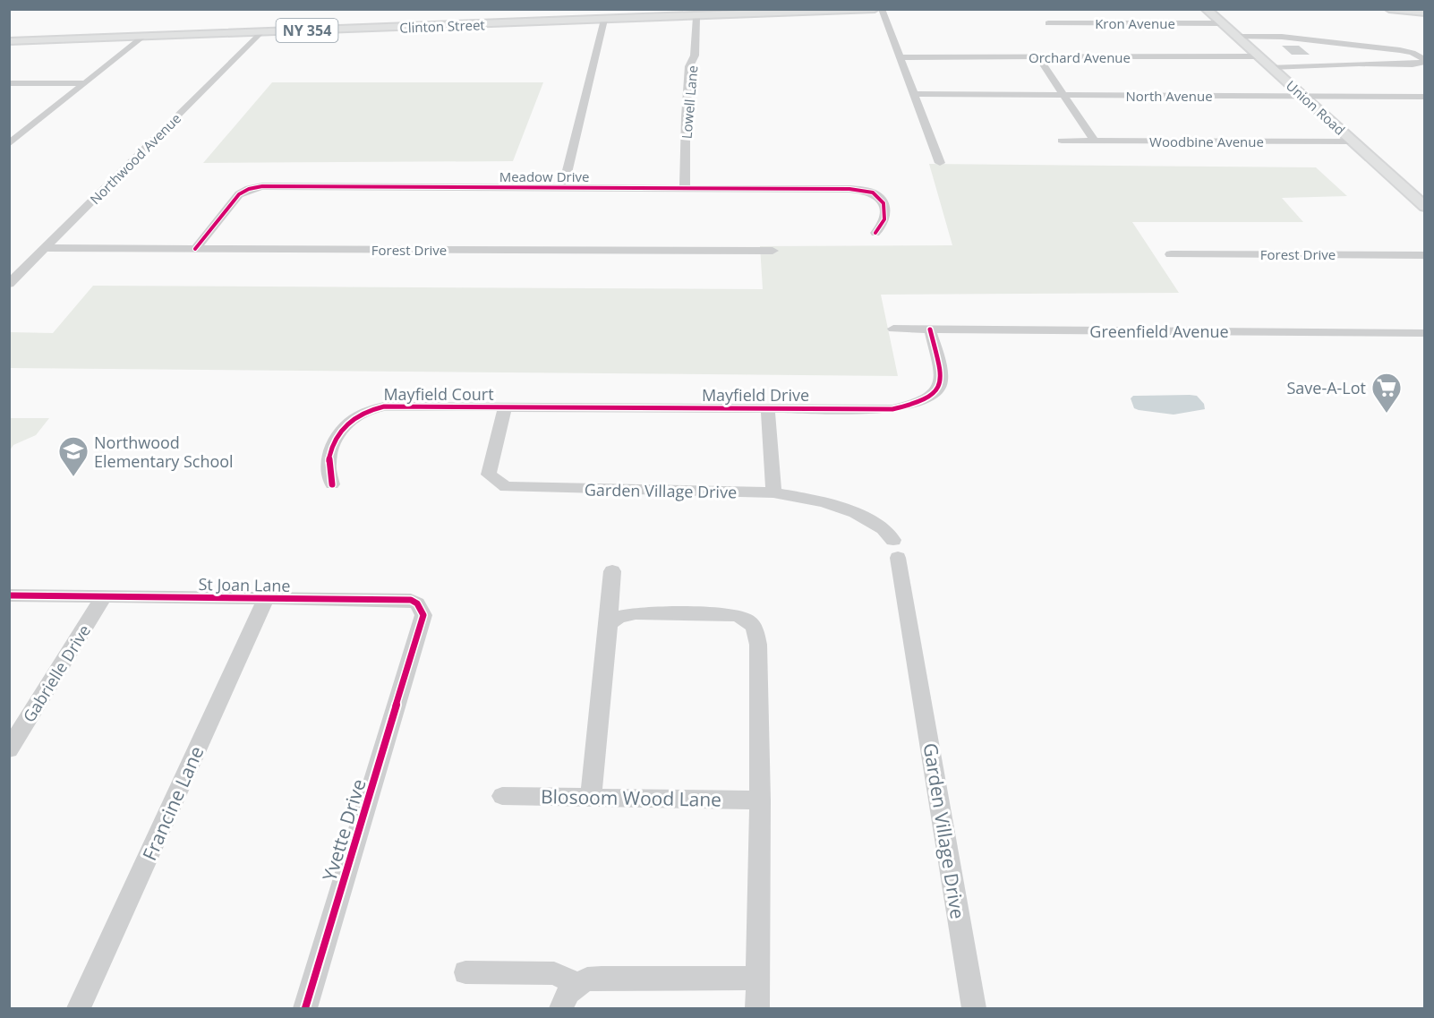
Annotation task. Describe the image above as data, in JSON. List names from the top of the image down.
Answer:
{
  "streets": {
    "main road": ["Clinton Street", "NY 354", "Union Road"],
    "street": [
      "Kron Avenue",
      "Orchard Avenue",
      "North Avenue",
      "Lowell Lane",
      "Woodbine Avenue",
      "Northwood Avenue",
      "Meadow Drive",
      "Forest Drive",
      "Greenfield Avenue",
      "Mayfield Court",
      "Mayfield Drive",
      "Garden Village Drive",
      "St Joan Lane",
      "Gabrielle Drive",
      "Blosoom Wood Lane",
      "Francine Lane",
      "Yvette Drive"
    ]
  },
  "crossings": [
    ["Kron Avenue", "Union Road"],
    ["Clinton Street", "Lowell Lane"],
    ["Clinton Street", "Northwood Avenue"],
    ["Orchard Avenue", "Union Road"],
    ["North Avenue", "Union Road"],
    ["Lowell Lane", "Meadow Drive"],
    ["Union Road", "Woodbine Avenue"],
    ["Northwood Avenue", "Forest Drive"],
    ["Meadow Drive", "Forest Drive"],
    ["Greenfield Avenue", "Mayfield Drive"],
    ["Mayfield Court", "Mayfield Drive"],
    ["Mayfield Court", "Garden Village Drive"],
    ["Mayfield Drive", "Garden Village Drive"],
    ["St Joan Lane", "Gabrielle Drive"],
    ["St Joan Lane", "Francine Lane"],
    ["St Joan Lane", "Yvette Drive"]
  ],
  "places": {
    "supermarket": ["Save-A-Lot"],
    "school or university": ["Northwood Elementary School"]
  }
}
